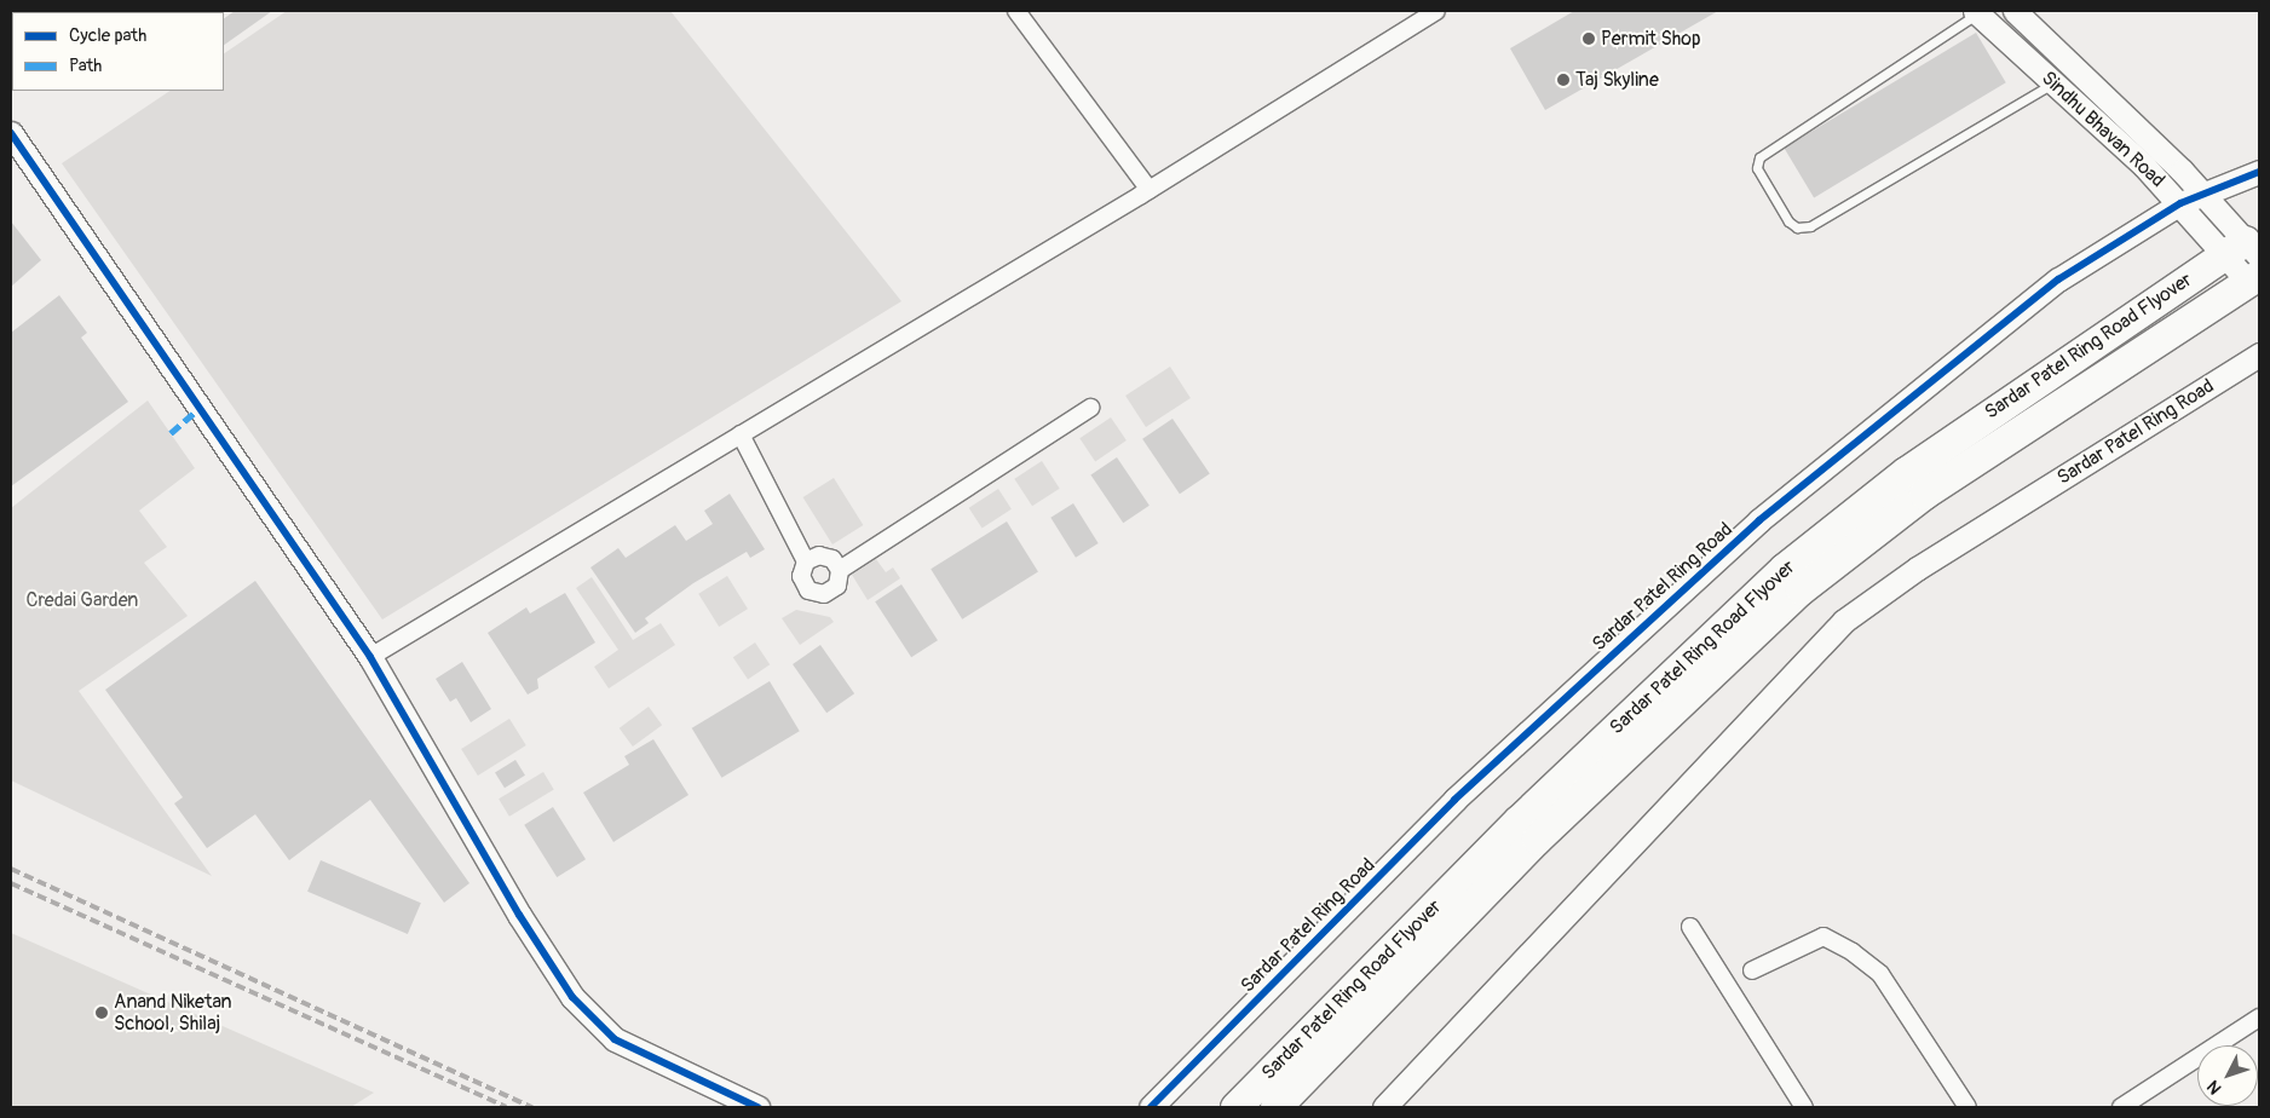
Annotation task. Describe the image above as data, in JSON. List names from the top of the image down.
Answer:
{
  "streets": {
    "highway": ["Sardar Patel Ring Road Flyover"],
    "street": ["Sindhu Bhavan Road", "Sardar Patel Ring Road"]
  },
  "crossings": [
    ["Sindhu Bhavan Road", "Sardar Patel Ring Road Flyover"],
    ["Sindhu Bhavan Road", "Sardar Patel Ring Road"]
  ],
  "parks": ["Credai Garden"],
  "places": ["Permit Shop", "Taj Skyline", "Anand Niketan School, Shilaj"],
  "legend": ["Cycle path", "Path"],
  "north": "bottom left"
}
